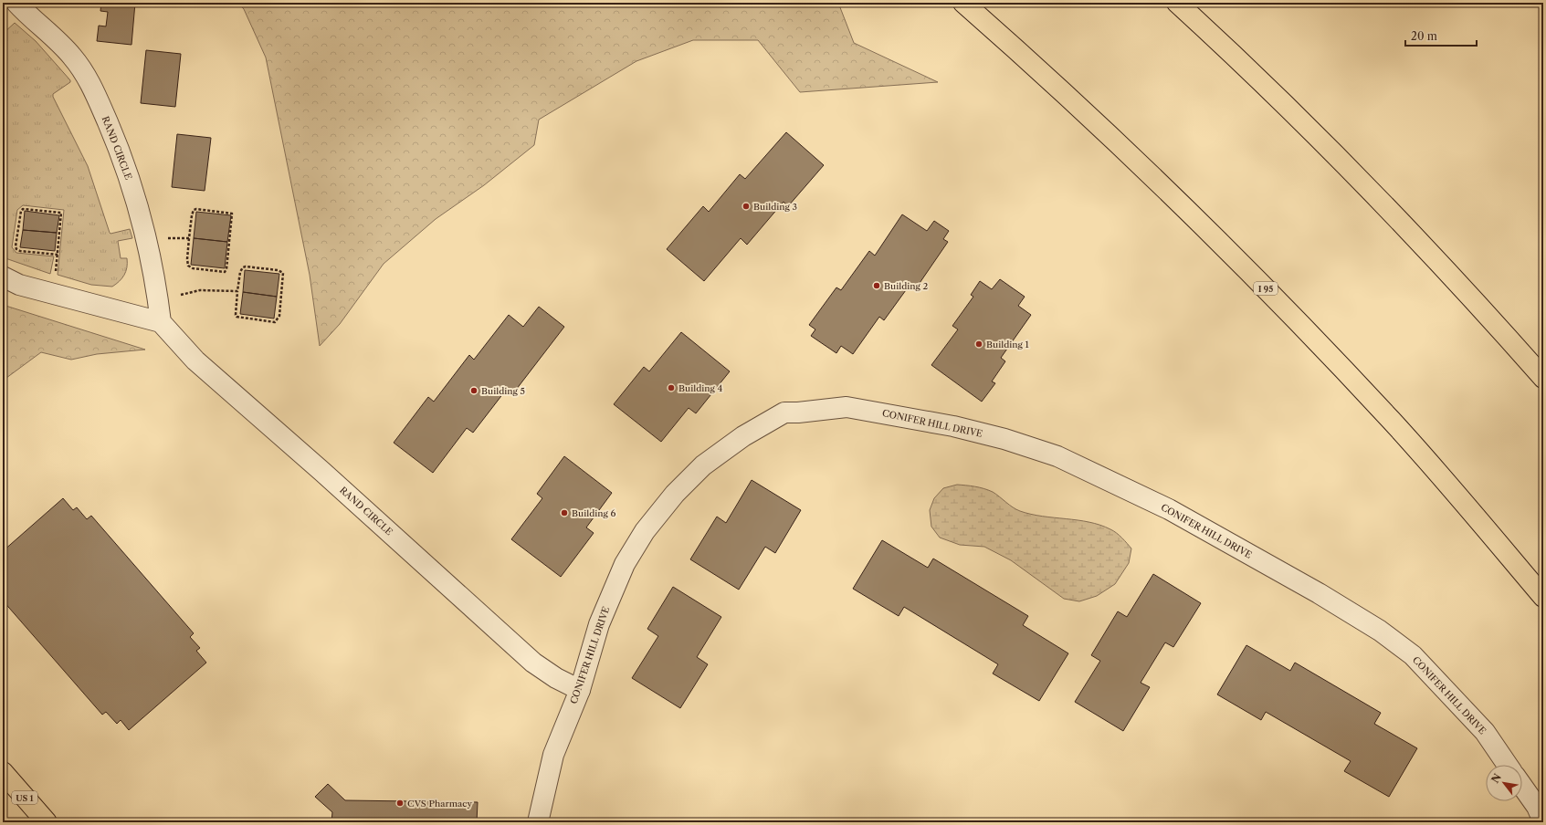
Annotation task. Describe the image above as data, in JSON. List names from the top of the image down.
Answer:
{
  "streets": {
    "main road": ["I 95", "US 1"],
    "street": ["RAND CIRCLE", "CONIFER HILL DRIVE"]
  },
  "crossings": [
    ["RAND CIRCLE", "CONIFER HILL DRIVE"]
  ],
  "places": [
    "Building 3",
    "Building 2",
    "Building 1",
    "Building 4",
    "Building 5",
    "Building 6",
    "CVS Pharmacy"
  ],
  "scale_bar": "20 m",
  "north": "top left"
}
